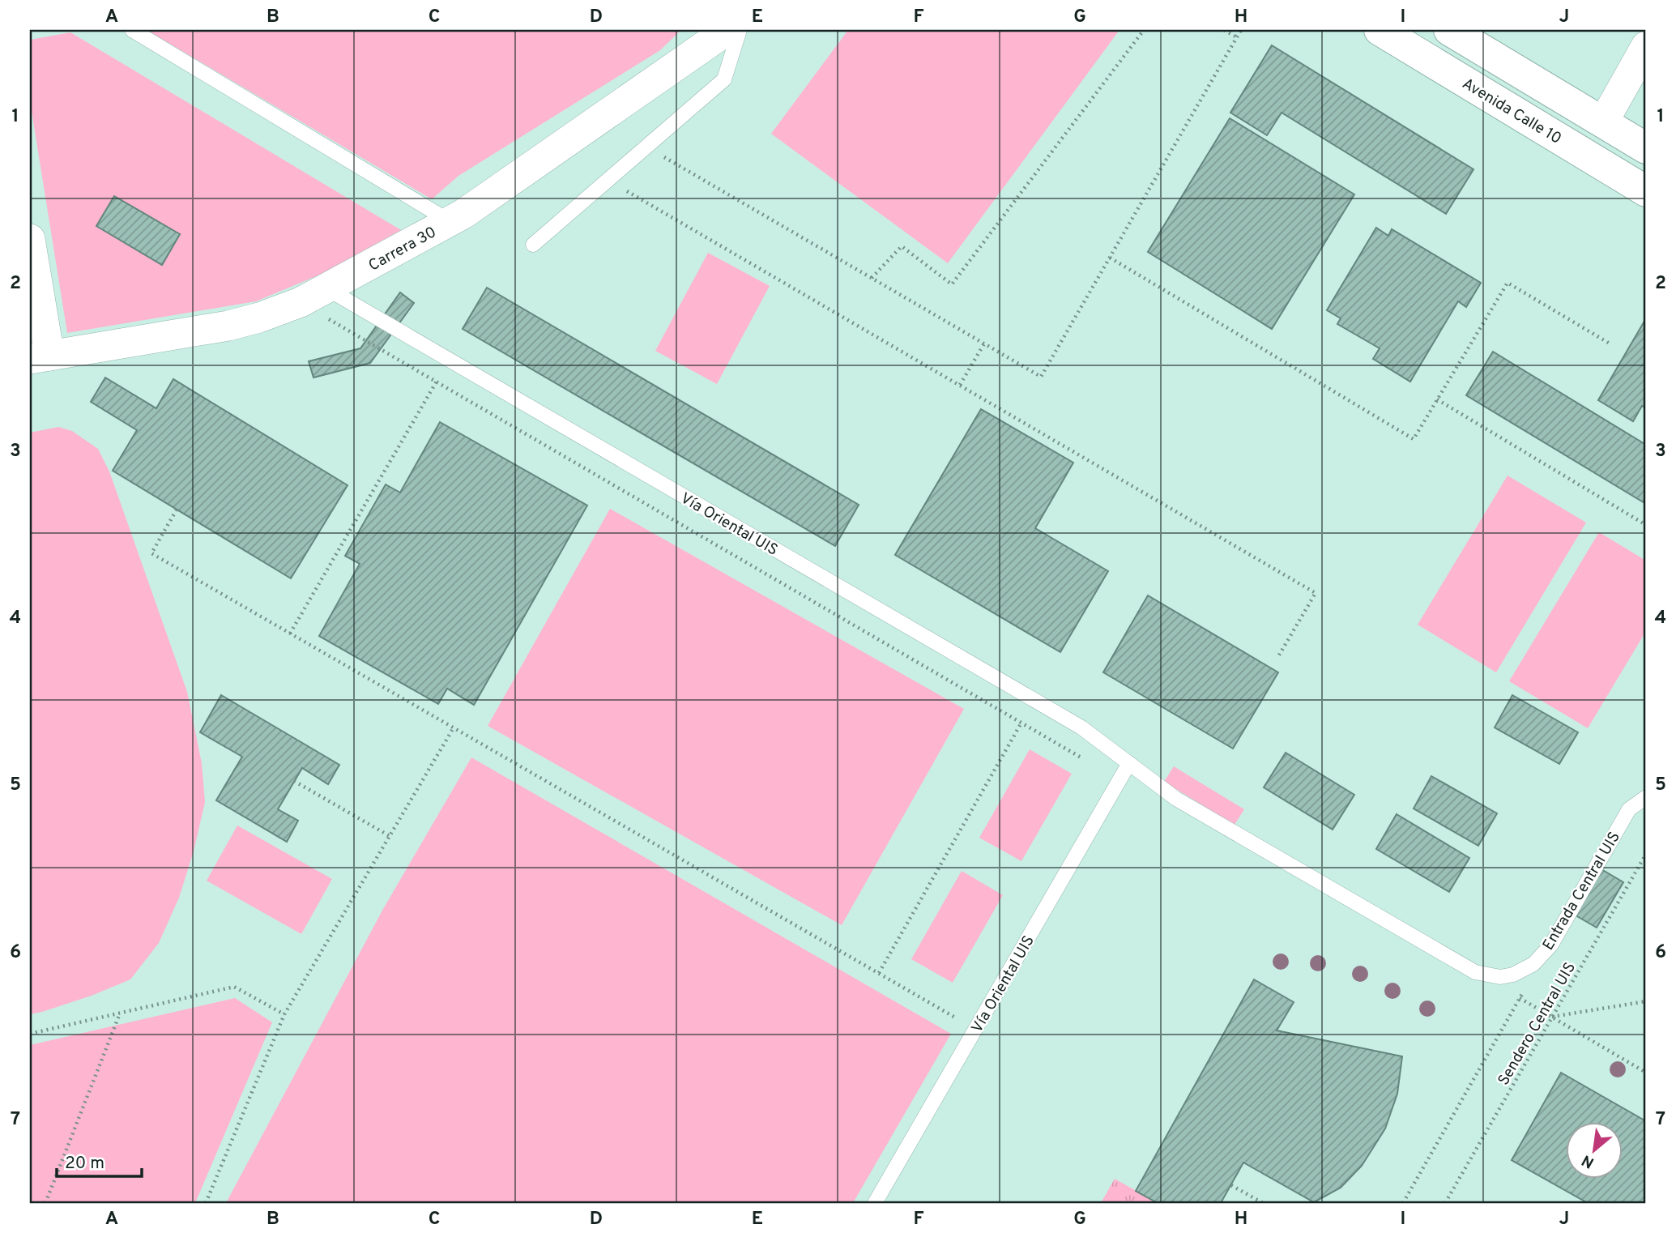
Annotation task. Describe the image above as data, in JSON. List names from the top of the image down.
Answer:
{
  "streets": {
    "street": ["Avenida Calle 10", "Carrera 30"],
    "lane": ["Vía Oriental UIS", "Entrada Central UIS"],
    "path": ["Sendero Central UIS"]
  },
  "crossings": [
    ["Carrera 30", "Vía Oriental UIS"],
    ["Vía Oriental UIS", "Entrada Central UIS"]
  ],
  "scale_bar": "20 m",
  "north": "bottom left",
  "grid": {
    "columns": [
      "A",
      "B",
      "C",
      "D",
      "E",
      "F",
      "G",
      "H",
      "I",
      "J"
    ],
    "rows": [
      "1",
      "2",
      "3",
      "4",
      "5",
      "6",
      "7"
    ]
  }
}
